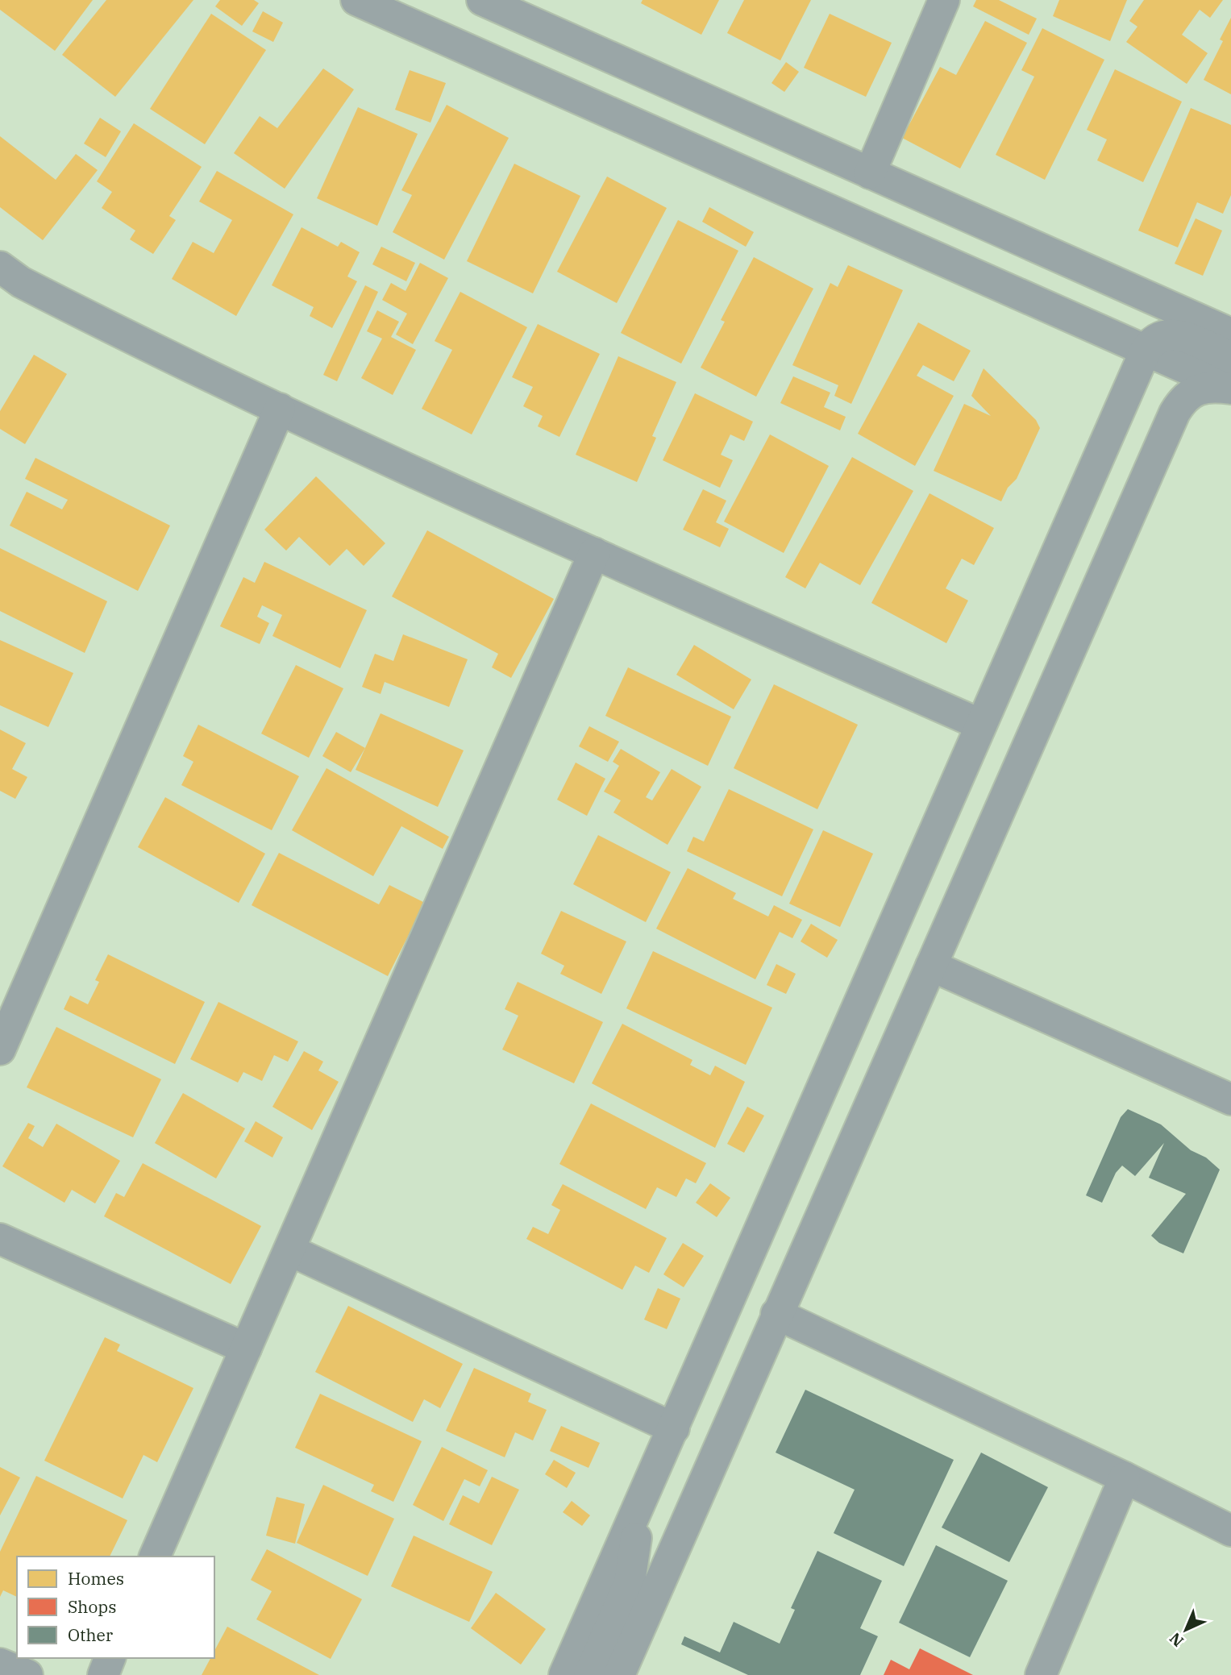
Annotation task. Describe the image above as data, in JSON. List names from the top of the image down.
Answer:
{
  "legend": ["Homes", "Shops", "Other"],
  "north": "bottom left"
}
